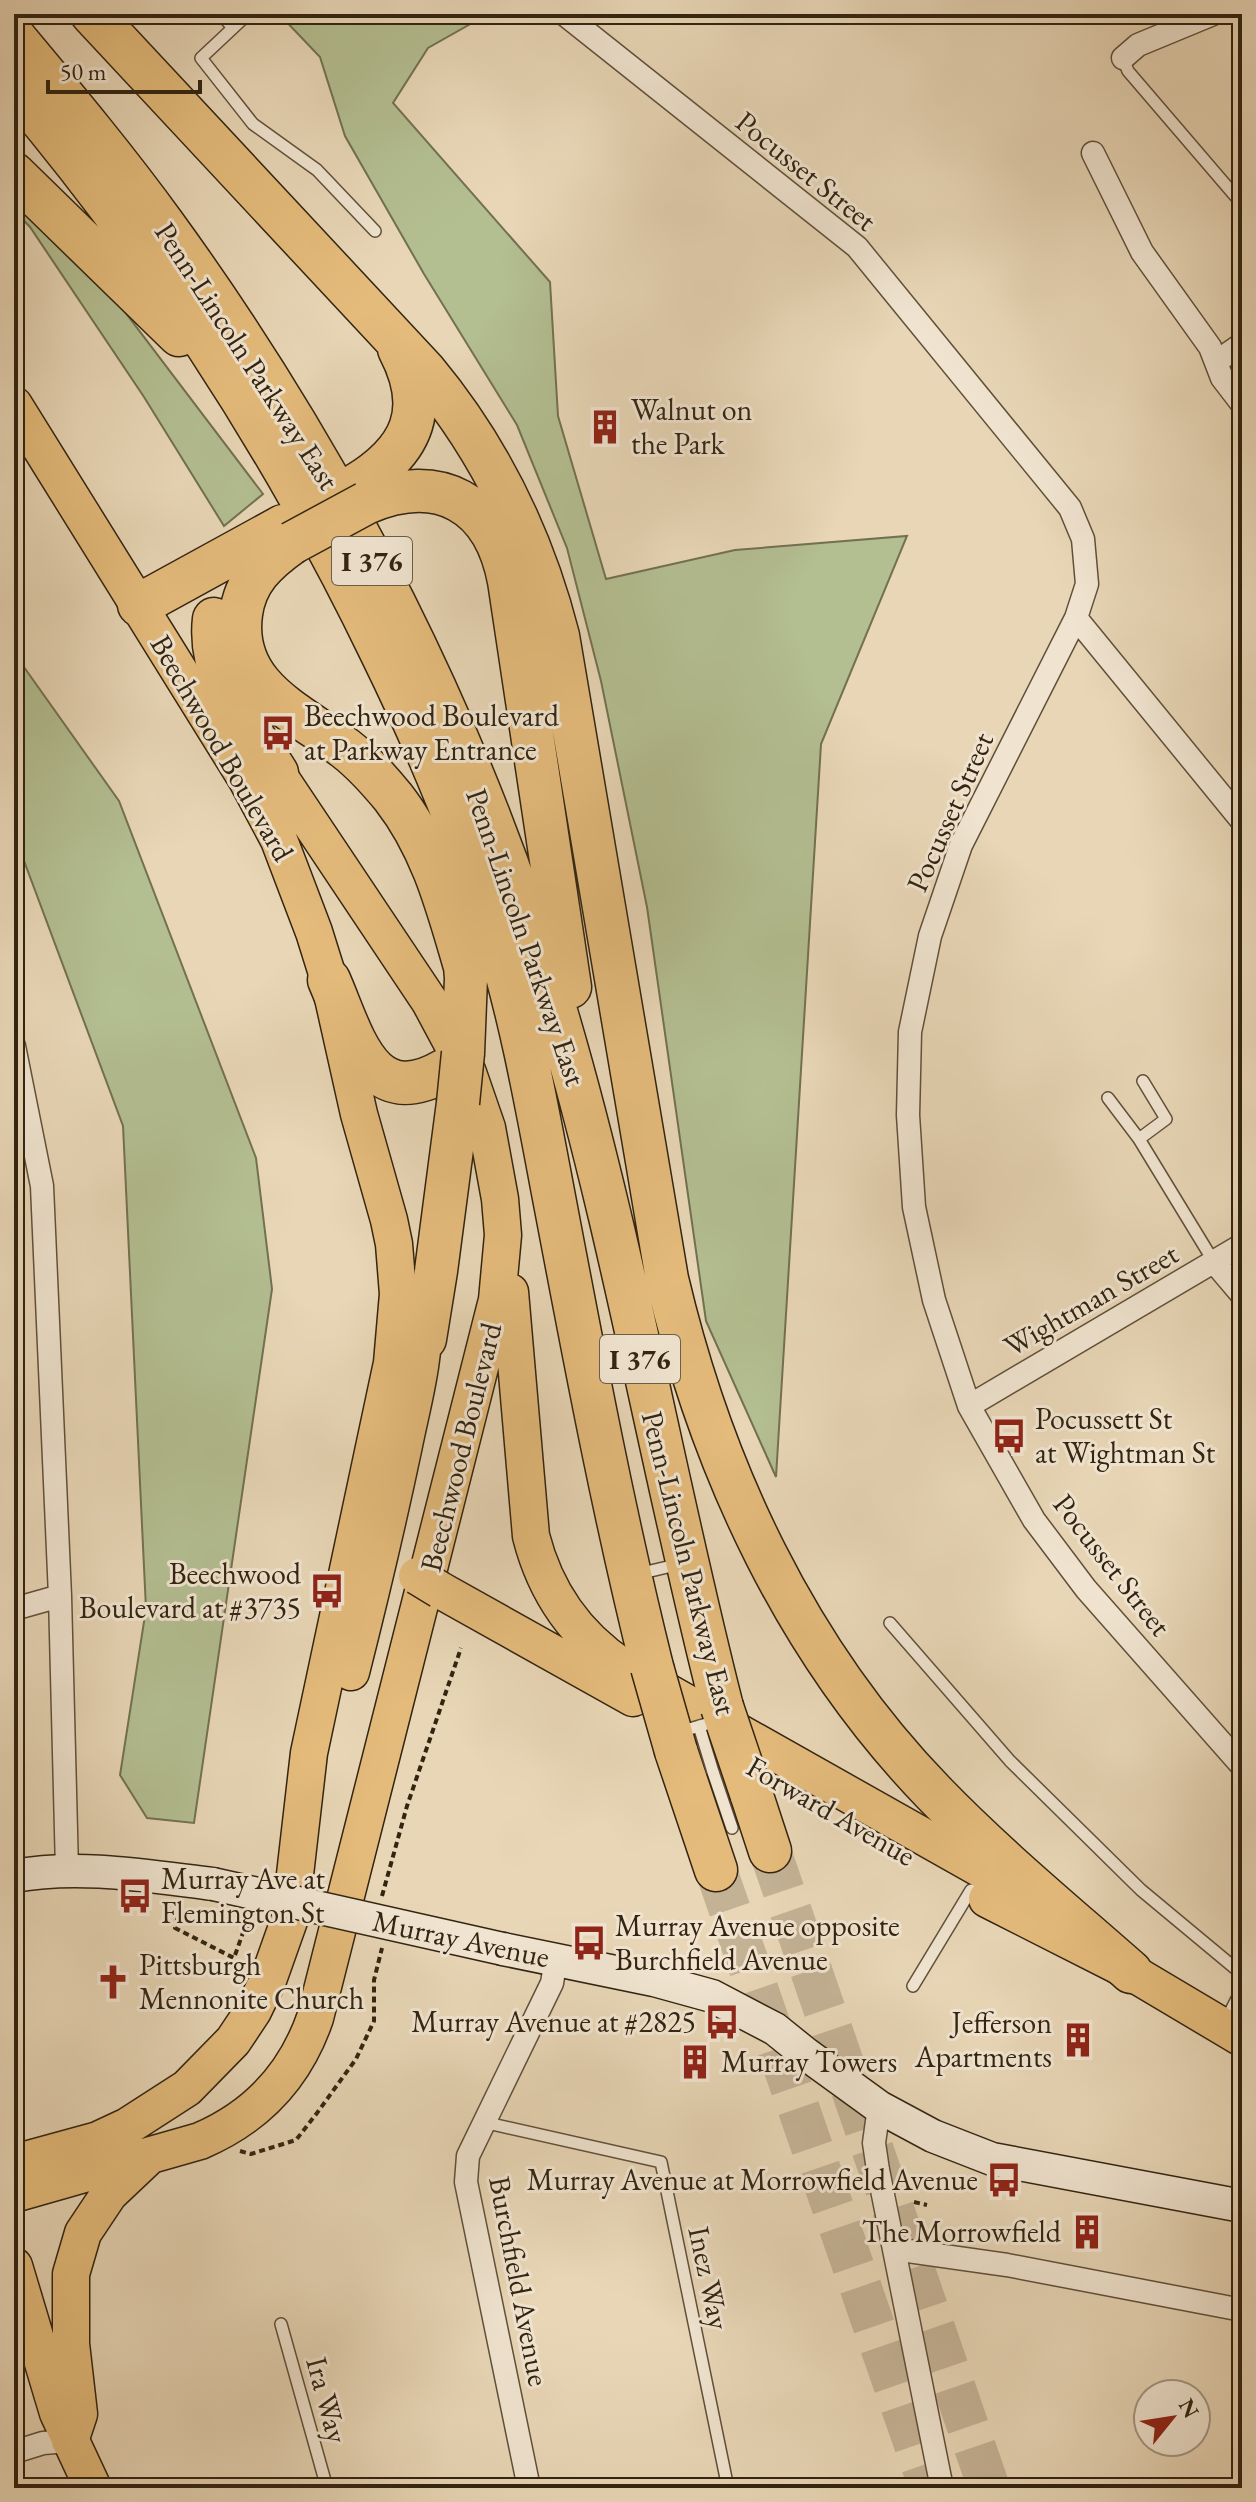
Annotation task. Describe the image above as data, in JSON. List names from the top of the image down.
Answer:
{
  "streets": {
    "highway": ["Penn-Lincoln Parkway East", "I 376"],
    "main road": ["Beechwood Boulevard", "Forward Avenue", "Murray Avenue"],
    "street": ["Pocusset Street", "Wightman Street", "Burchfield Avenue"],
    "lane": ["Inez Way", "Ira Way"]
  },
  "crossings": [
    ["Pocusset Street", "Wightman Street"],
    ["Murray Avenue", "Burchfield Avenue"],
    ["Inez Way", "Burchfield Avenue"]
  ],
  "places": {
    "building": [
      "Walnut on the Park",
      "Jefferson Apartments",
      "Murray Towers",
      "The Morrowfield"
    ],
    "bus stop": [
      "Beechwood Boulevard at Parkway Entrance",
      "Pocussett St at Wightman St",
      "Beechwood Boulevard at #3735",
      "Murray Ave at Flemington St",
      "Murray Avenue opposite Burchfield Avenue",
      "Murray Avenue at #2825",
      "Murray Avenue at Morrowfield Avenue"
    ],
    "church": ["Pittsburgh Mennonite Church"]
  },
  "scale_bar": "50 m",
  "north": "top right"
}
